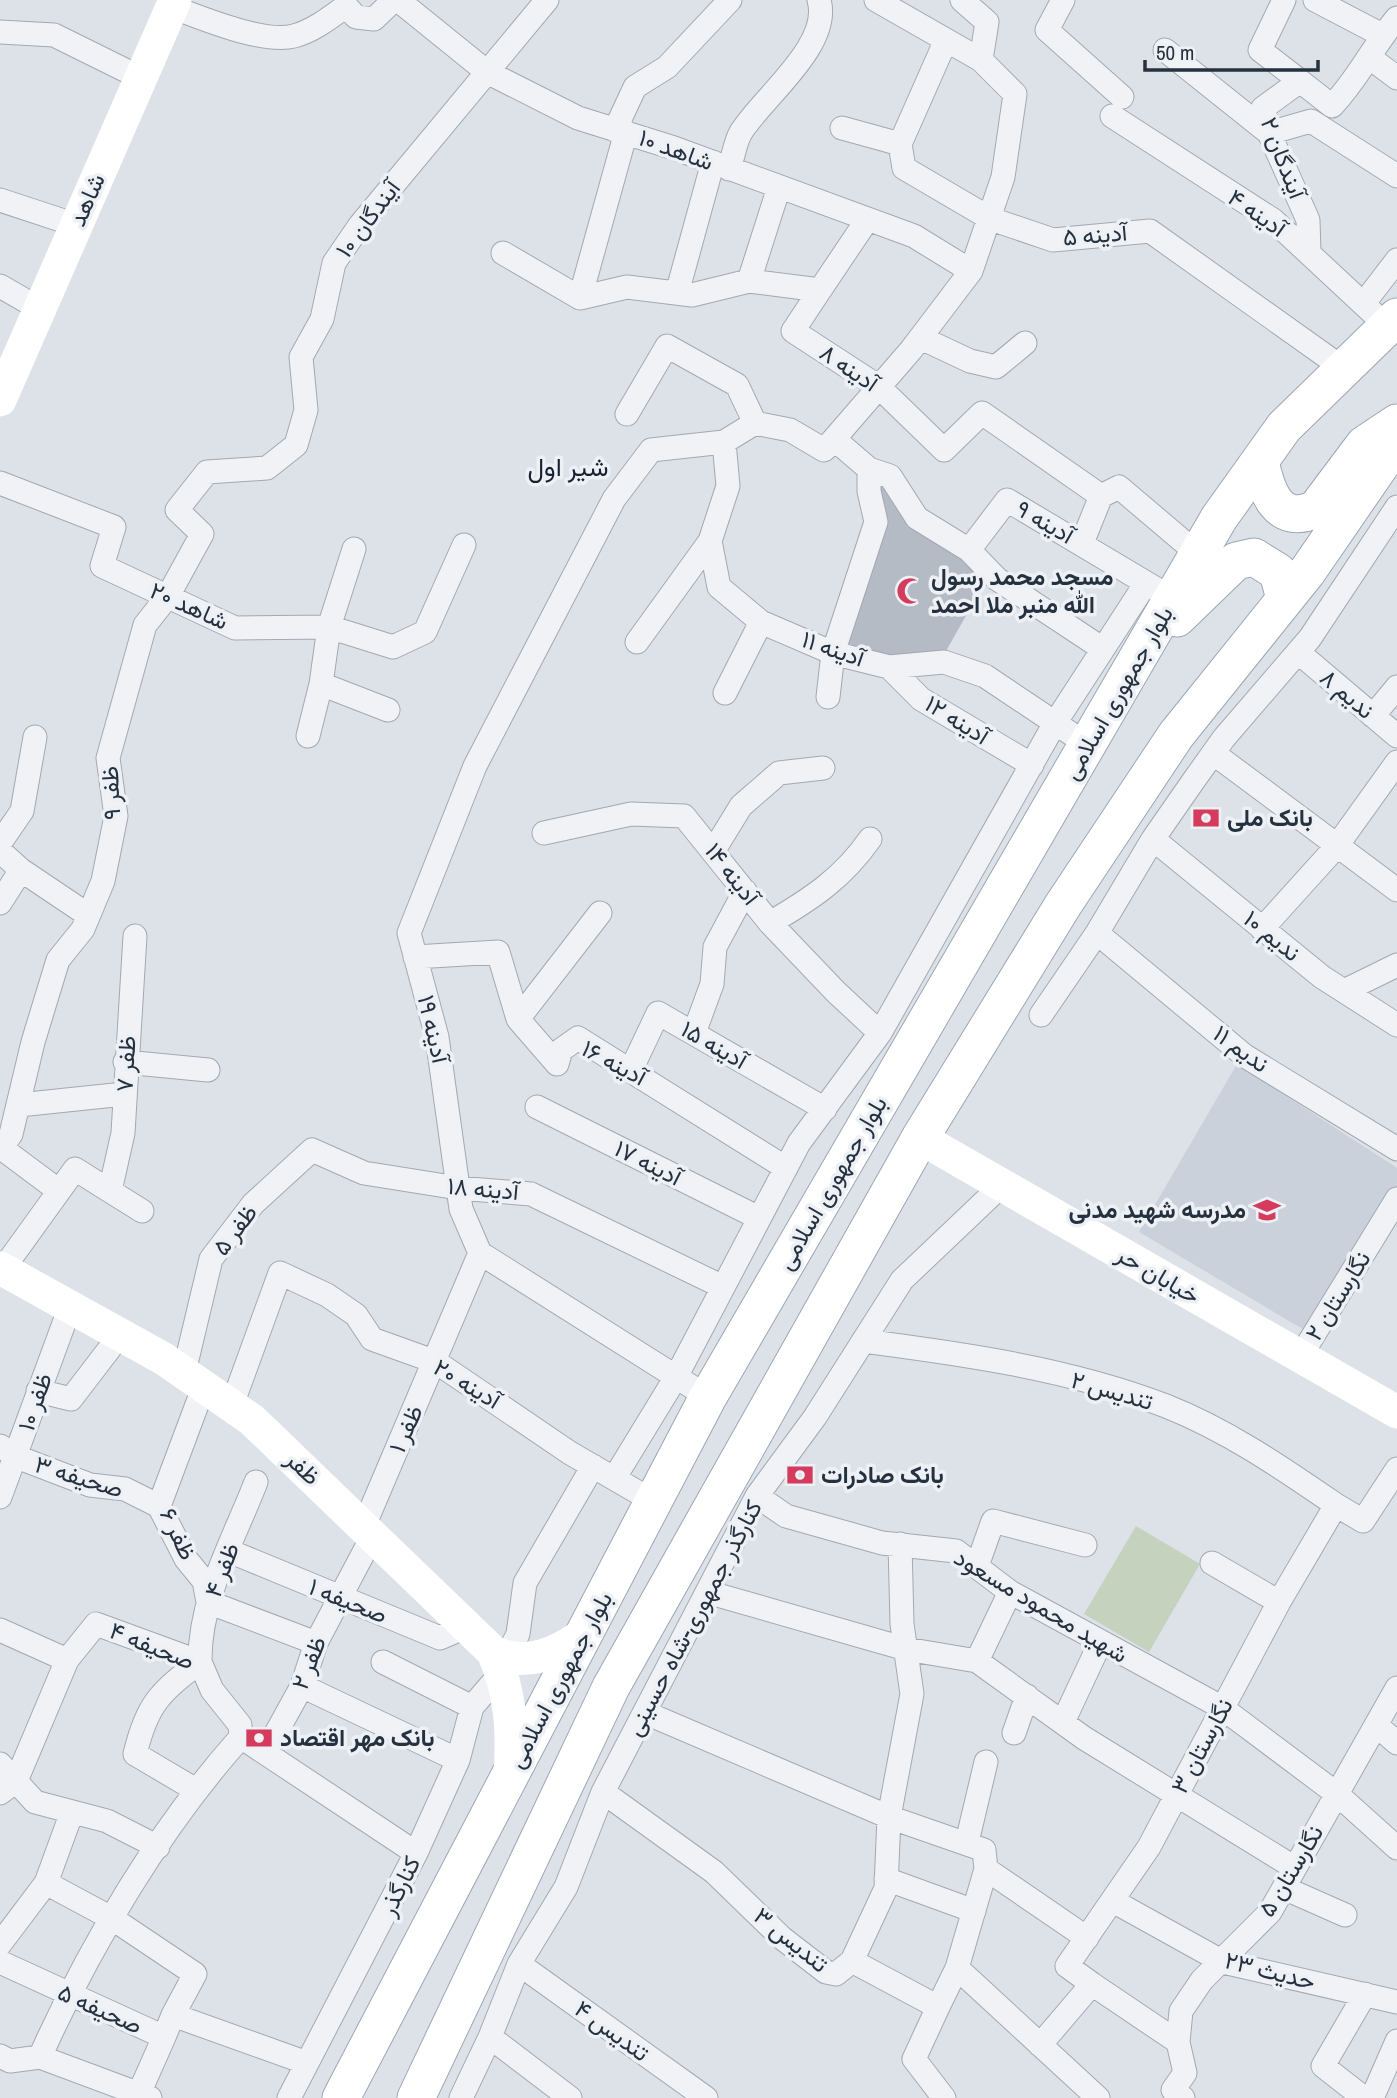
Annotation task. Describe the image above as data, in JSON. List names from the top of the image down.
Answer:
{
  "streets": {
    "main road": [
      "شاهد",
      "بلوار جمهوری اسلامی",
      "خیابان حر",
      "ظفر"
    ],
    "street": [
      "شاهد ۱۰",
      "آیندگان ۲",
      "آدینه ۴",
      "آیندگان ۱۰",
      "آدینه ۵",
      "آدینه ۸",
      "آدینه ۹",
      "شاهد ۲۰",
      "آدینه ۱۱",
      "ندیم ۸",
      "آدینه ۱۲",
      "ظفر ۹",
      "آدینه ۱۴",
      "ندیم ۱۰",
      "آدینه ۱۹",
      "آدینه ۱۵",
      "ندیم ۱۱",
      "آدینه ۱۶",
      "ظفر ۷",
      "آدینه ۱۷",
      "آدینه ۱۸",
      "ظفر ۵",
      "نگارستان ۲",
      "آدینه ۲۰",
      "تندیس ۲",
      "ظفر ۱۰",
      "ظفر ۱",
      "صحیفه ۳",
      "ظفر ۶",
      "ظفر ۴",
      "صحیفه ۱",
      "شهید محمود مسعود",
      "کنارگذر جمهوری-شاه حسینی",
      "صحیفه ۴",
      "ظفر ۲",
      "نگارستان ۳",
      "نگارستان ۵",
      "کنارگذر",
      "تندیس ۳",
      "حدیث ۲۳",
      "صحیفه ۵",
      "تندیس ۴"
    ]
  },
  "crossings": [
    ["شاهد ۱۰", "شاهد"],
    ["شاهد ۱۰", "آیندگان ۱۰"],
    ["آیندگان ۲", "آدینه ۴"],
    ["آدینه ۴", "بلوار جمهوری اسلامی"],
    ["آیندگان ۱۰", "ظفر ۹"],
    ["آدینه ۵", "بلوار جمهوری اسلامی"],
    ["آدینه ۹", "بلوار جمهوری اسلامی"],
    ["شاهد ۲۰", "ظفر ۹"],
    ["آدینه ۱۱", "بلوار جمهوری اسلامی"],
    ["آدینه ۱۱", "آدینه ۱۲"],
    ["بلوار جمهوری اسلامی", "خیابان حر"],
    ["بلوار جمهوری اسلامی", "آدینه ۲۰"],
    ["آدینه ۱۹", "آدینه ۱۶"],
    ["آدینه ۱۹", "آدینه ۱۸"],
    ["آدینه ۱۹", "ظفر ۱"],
    ["آدینه ۱۵", "آدینه ۱۶"],
    ["آدینه ۱۸", "ظفر ۵"],
    ["ظفر ۵", "ظفر"],
    ["ظفر ۵", "ظفر ۶"],
    ["خیابان حر", "نگارستان ۲"],
    ["خیابان حر", "کنارگذر جمهوری-شاه حسینی"],
    ["آدینه ۲۰", "ظفر ۱"],
    ["آدینه ۲۰", "ظفر"],
    ["آدینه ۲۰", "کنارگذر"],
    ["تندیس ۲", "کنارگذر جمهوری-شاه حسینی"],
    ["تندیس ۲", "نگارستان ۳"],
    ["ظفر ۱۰", "ظفر"],
    ["ظفر ۱۰", "صحیفه ۳"],
    ["ظفر ۱", "ظفر"],
    ["ظفر ۱", "ظفر ۲"],
    ["ظفر", "ظفر ۶"],
    ["ظفر", "صحیفه ۱"],
    ["ظفر", "ظفر ۲"],
    ["ظفر", "کنارگذر"],
    ["صحیفه ۳", "ظفر ۶"],
    ["ظفر ۶", "ظفر ۴"],
    ["ظفر ۴", "صحیفه ۱"],
    ["ظفر ۴", "صحیفه ۴"],
    ["صحیفه ۱", "ظفر ۲"],
    ["شهید محمود مسعود", "کنارگذر جمهوری-شاه حسینی"],
    ["شهید محمود مسعود", "نگارستان ۳"],
    ["شهید محمود مسعود", "نگارستان ۵"],
    ["کنارگذر جمهوری-شاه حسینی", "تندیس ۳"],
    ["کنارگذر جمهوری-شاه حسینی", "تندیس ۴"],
    ["صحیفه ۴", "ظفر ۲"],
    ["صحیفه ۴", "کنارگذر"],
    ["نگارستان ۳", "حدیث ۲۳"],
    ["نگارستان ۵", "حدیث ۲۳"],
    ["کنارگذر", "صحیفه ۵"]
  ],
  "districts": ["شیر اول"],
  "places": {
    "mosque": ["مسجد محمد رسول الله منبر ملا احمد"],
    "bank": ["بانک ملی", "بانک صادرات", "بانک مهر اقتصاد"],
    "school or university": ["مدرسه شهید مدنی"]
  },
  "scale_bar": "50 m"
}
